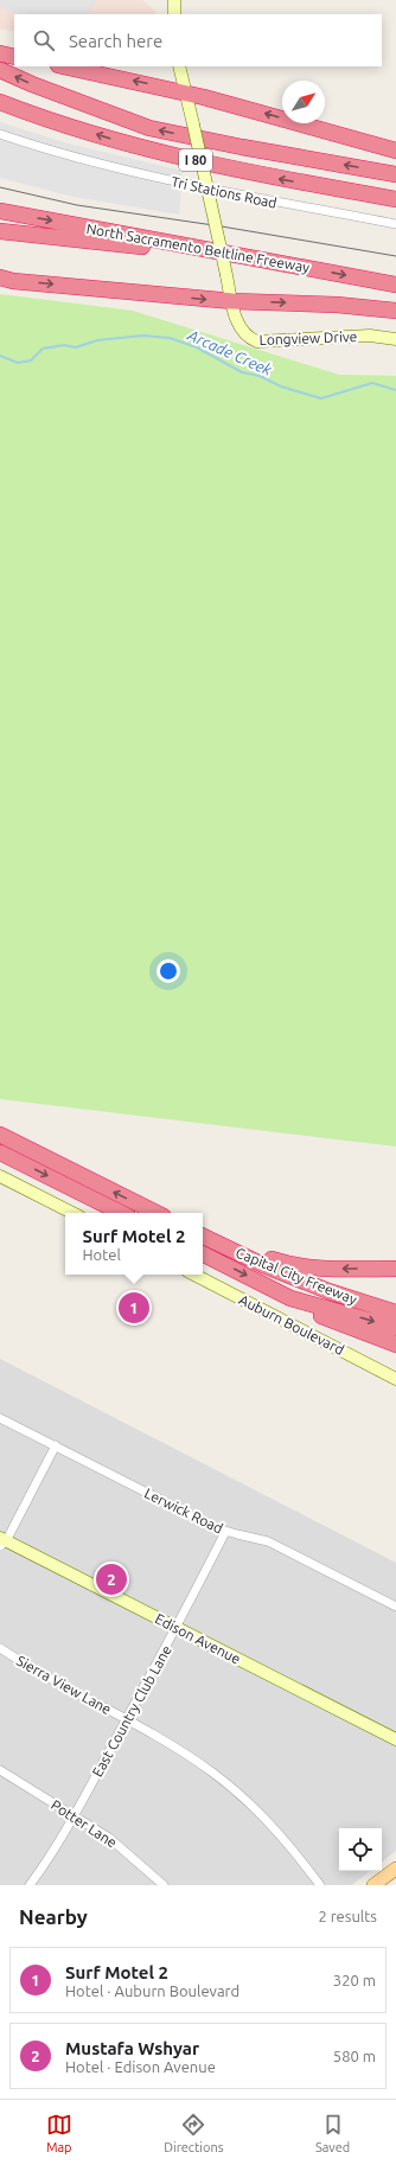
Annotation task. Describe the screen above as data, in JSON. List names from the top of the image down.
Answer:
{
  "streets": {
    "highway": ["I 80", "North Sacramento Beltline Freeway", "Capital City Freeway"],
    "street": [
      "Tri Stations Road",
      "Longview Drive",
      "Auburn Boulevard",
      "Lerwick Road",
      "Edison Avenue",
      "Sierra View Lane",
      "East Country Club Lane",
      "Potter Lane"
    ]
  },
  "crossings": [
    ["Lerwick Road", "East Country Club Lane"],
    ["Edison Avenue", "East Country Club Lane"],
    ["Sierra View Lane", "East Country Club Lane"],
    ["East Country Club Lane", "Potter Lane"]
  ],
  "water": ["Arcade Creek"],
  "north": "top right",
  "page": {
    "search": "Search here",
    "popup": ["Surf Motel 2", "Hotel"],
    "pins": ["1", "2"],
    "heading": ["Nearby", "2 results"],
    "list": [
      {
        "mark": "1",
        "name": "Surf Motel 2",
        "note": "Hotel · Auburn Boulevard",
        "value": "320 m"
      },
      {
        "mark": "2",
        "name": "Mustafa Wshyar",
        "note": "Hotel · Edison Avenue",
        "value": "580 m"
      }
    ],
    "nav": ["Map", "Directions", "Saved"]
  }
}
